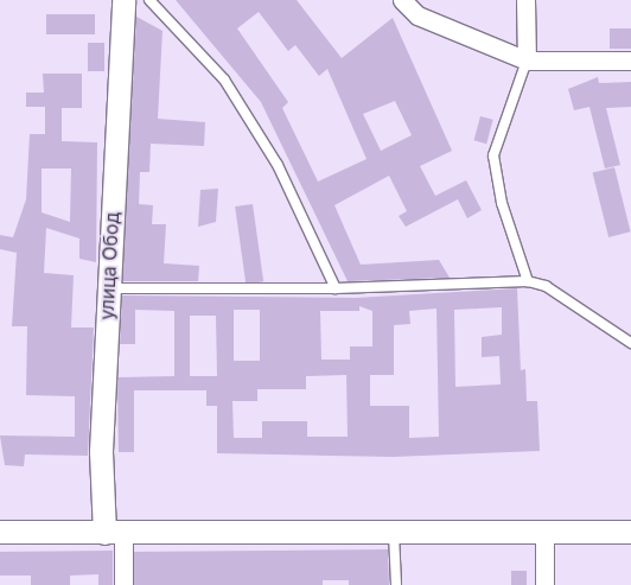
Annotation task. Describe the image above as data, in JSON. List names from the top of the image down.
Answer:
{
  "streets": {
    "street": ["улица Обод"]
  }
}
